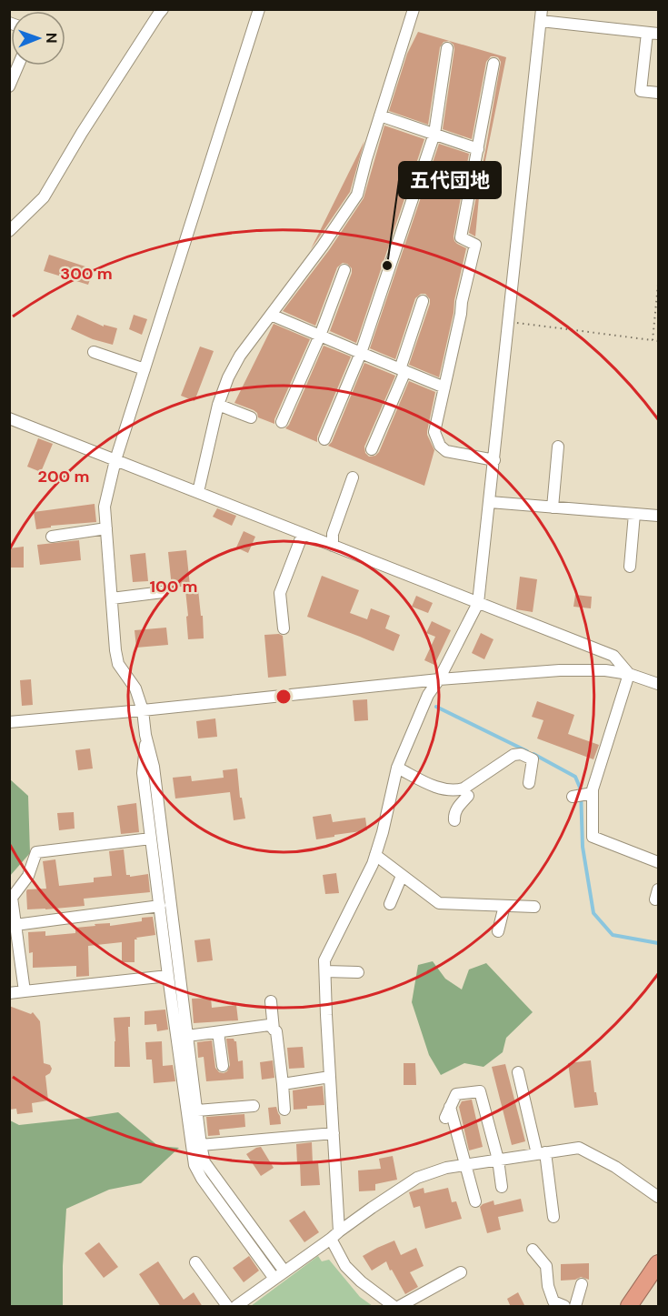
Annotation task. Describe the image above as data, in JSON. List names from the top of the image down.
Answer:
{
  "places": ["五代団地"],
  "north": "right",
  "rings": ["300 m", "200 m", "100 m"]
}
